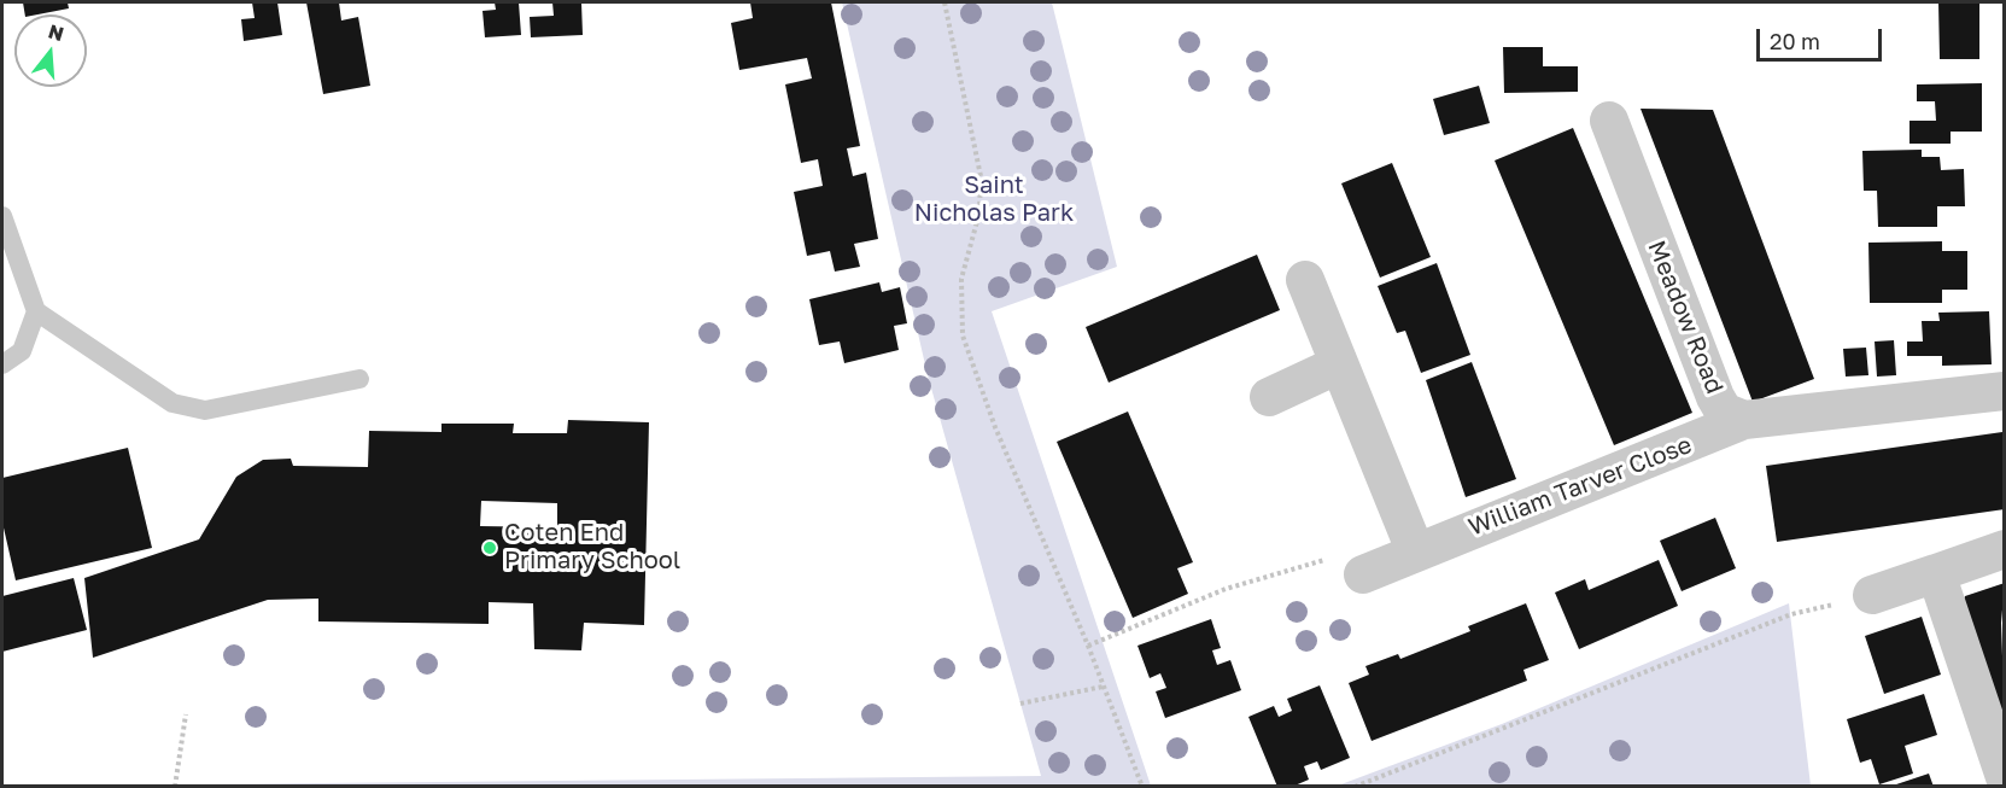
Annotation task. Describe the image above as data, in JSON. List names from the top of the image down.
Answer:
{
  "streets": {
    "street": ["Meadow Road", "William Tarver Close"]
  },
  "crossings": [
    ["Meadow Road", "William Tarver Close"]
  ],
  "parks": ["Saint Nicholas Park"],
  "places": ["Coten End Primary School"],
  "scale_bar": "20 m",
  "north": "top"
}
